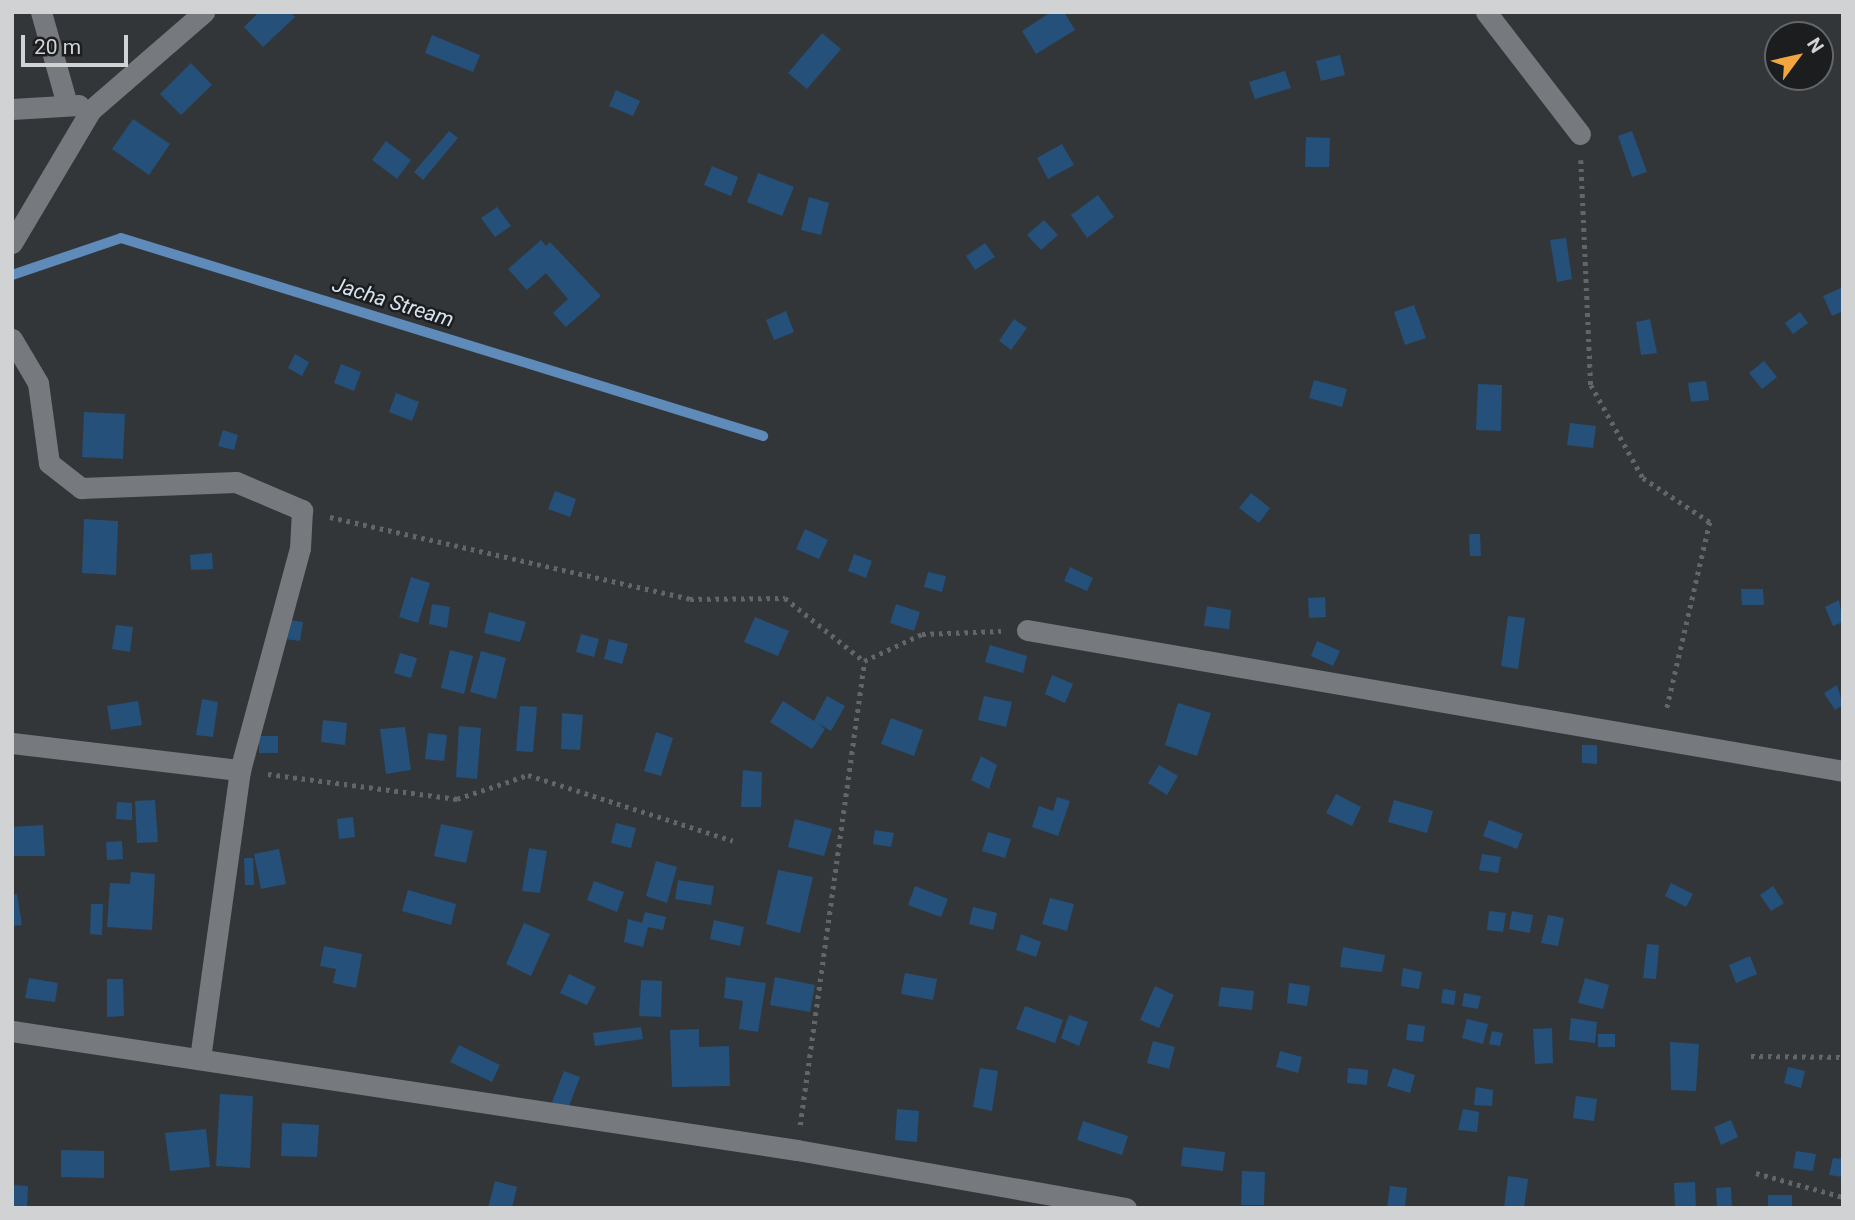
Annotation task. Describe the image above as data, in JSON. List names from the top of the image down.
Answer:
{
  "water": ["Jacha Stream"],
  "scale_bar": "20 m",
  "north": "top right"
}
